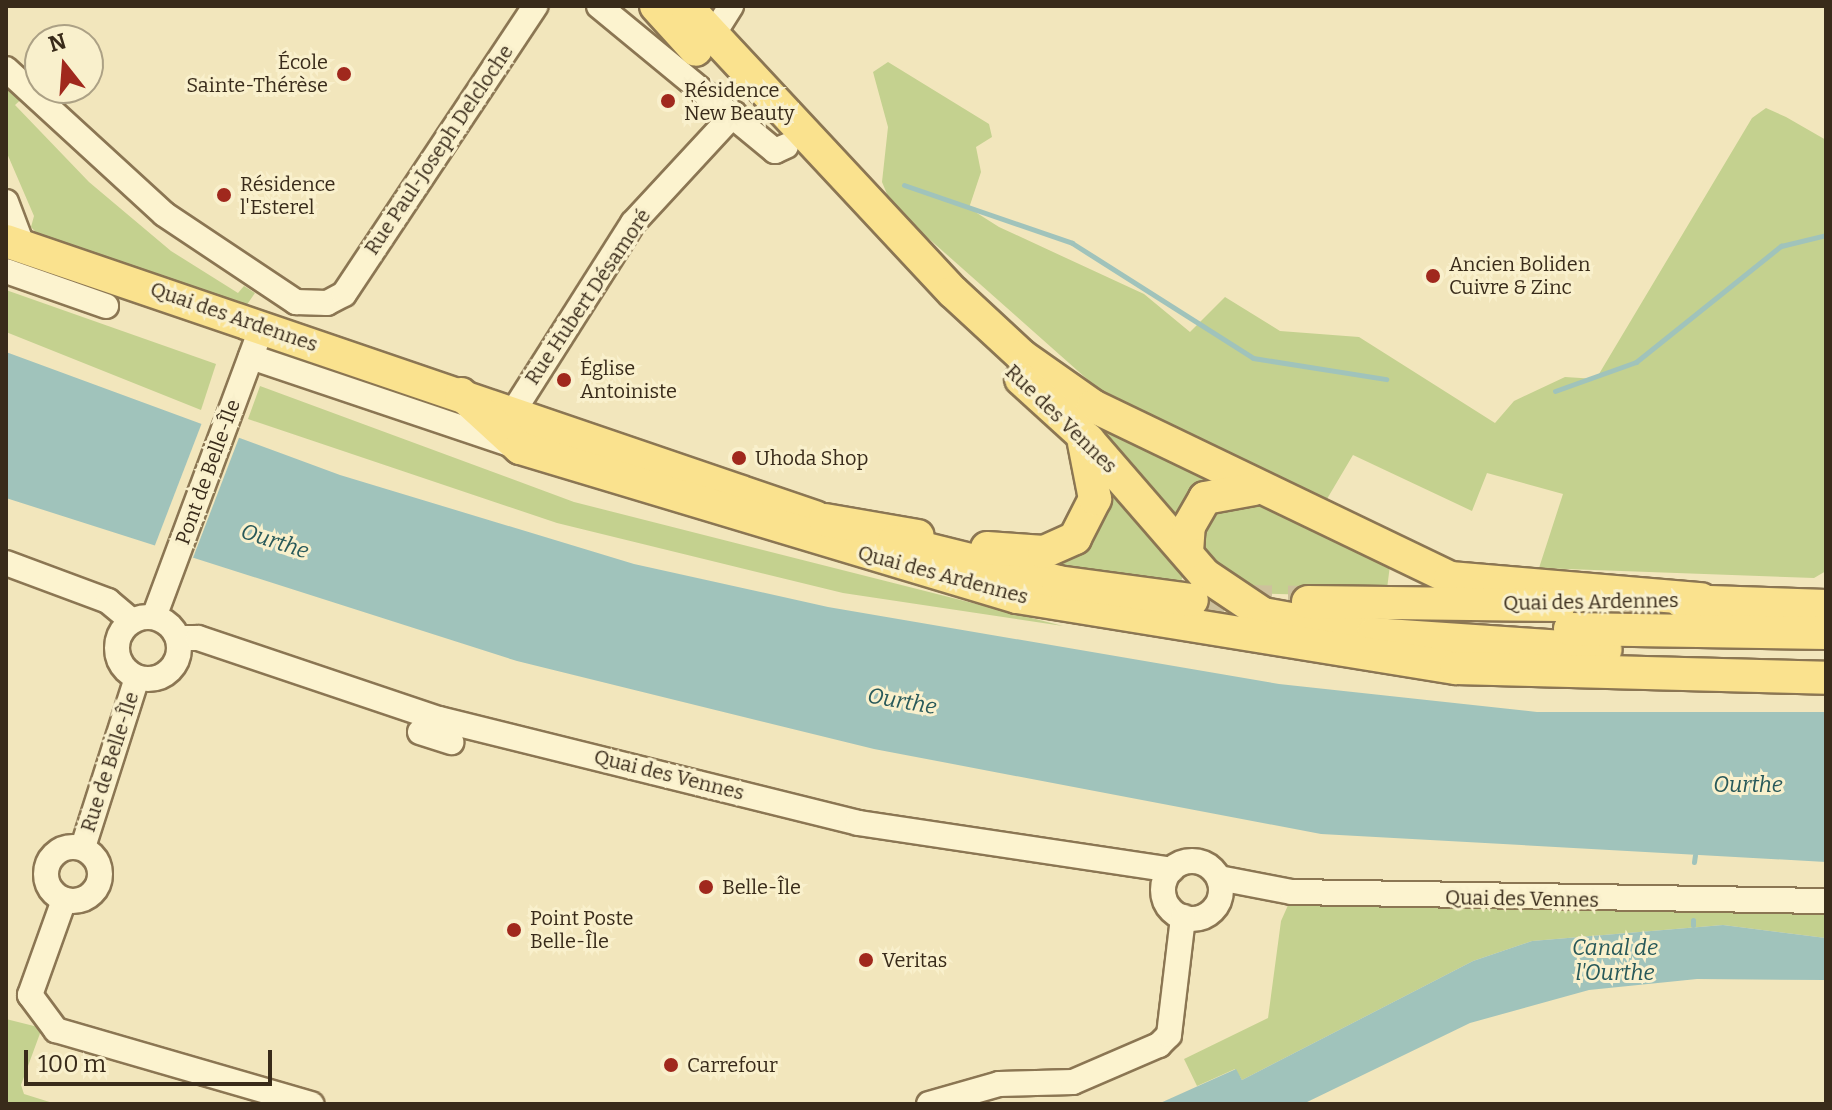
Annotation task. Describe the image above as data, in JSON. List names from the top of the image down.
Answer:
{
  "streets": {
    "main road": ["Quai des Ardennes", "Rue des Vennes"],
    "street": [
      "Rue Paul-Joseph Delcloche",
      "Rue Hubert Désamoré",
      "Pont de Belle-Île",
      "Rue de Belle-Île",
      "Quai des Vennes"
    ]
  },
  "crossings": [
    ["Rue Hubert Désamoré", "Quai des Ardennes"],
    ["Rue Hubert Désamoré", "Rue des Vennes"],
    ["Quai des Ardennes", "Rue des Vennes"],
    ["Quai des Ardennes", "Pont de Belle-Île"],
    ["Pont de Belle-Île", "Rue de Belle-Île"],
    ["Pont de Belle-Île", "Quai des Vennes"],
    ["Rue de Belle-Île", "Quai des Vennes"]
  ],
  "water": ["Ourthe", "Canal de l'Ourthe"],
  "places": [
    "École Sainte-Thérèse",
    "Résidence New Beauty",
    "Résidence l'Esterel",
    "Ancien Boliden Cuivre & Zinc",
    "Église Antoiniste",
    "Uhoda Shop",
    "Belle-Île",
    "Point Poste Belle-Île",
    "Veritas",
    "Carrefour"
  ],
  "scale_bar": "100 m",
  "north": "top"
}
